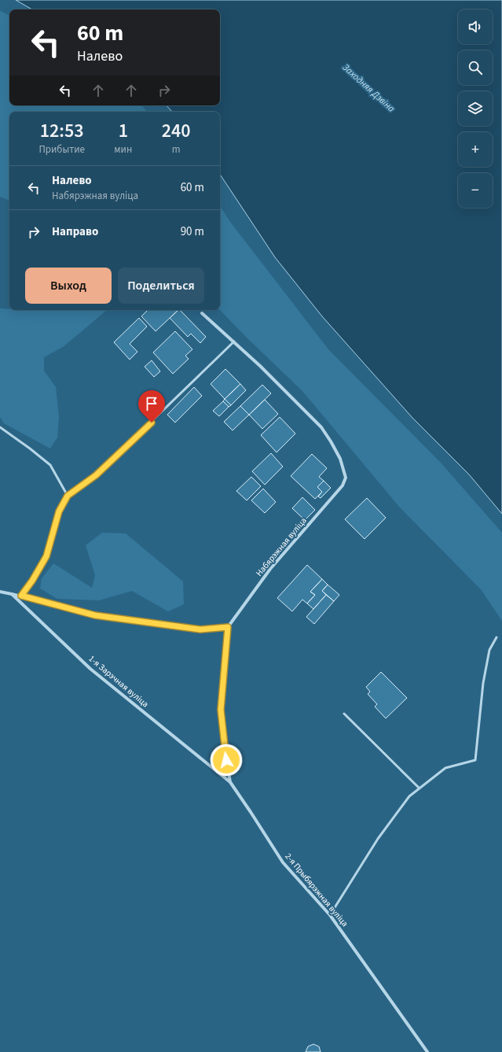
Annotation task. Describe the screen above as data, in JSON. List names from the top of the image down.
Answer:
{
  "streets": {
    "street": ["Набярэжная вуліца", "1-я Зарэчная вуліца", "2-я Прыбярэжная вуліца"]
  },
  "crossings": [
    ["1-я Зарэчная вуліца", "2-я Прыбярэжная вуліца"]
  ],
  "water": ["Заходняя Дзвіна"],
  "page": {
    "map_buttons": ["+", "−"],
    "turn": ["60 m", "Налево"],
    "eta": [
      "12:53",
      "Прибытие",
      "1",
      "мин",
      "240",
      "m"
    ],
    "list": [
      {
        "name": "Налево",
        "note": "Набярэжная вуліца",
        "value": "60 m"
      },
      {
        "name": "Направо",
        "value": "90 m"
      }
    ],
    "buttons": ["Выход", "Поделиться"]
  }
}
